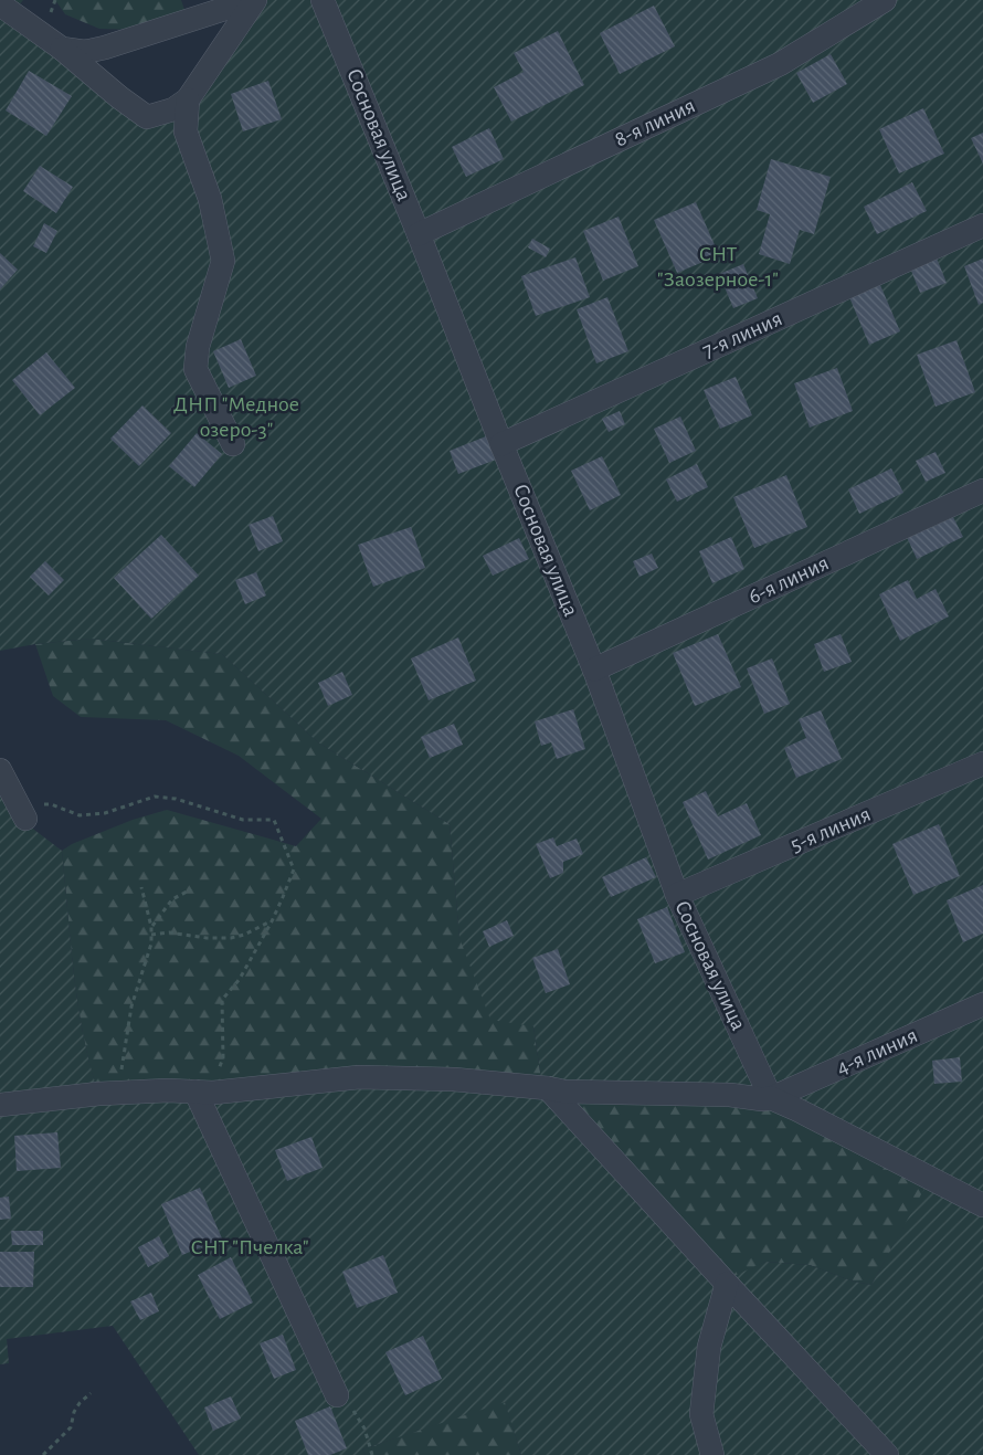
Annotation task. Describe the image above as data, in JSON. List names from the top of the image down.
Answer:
{
  "streets": {
    "street": [
      "8-я линия",
      "Сосновая улица",
      "7-я линия",
      "6-я линия",
      "5-я линия",
      "4-я линия"
    ]
  },
  "crossings": [
    ["8-я линия", "Сосновая улица"],
    ["Сосновая улица", "7-я линия"],
    ["Сосновая улица", "6-я линия"],
    ["Сосновая улица", "5-я линия"],
    ["Сосновая улица", "4-я линия"]
  ],
  "parks": ["СНТ \"Заозерное-1\"", "ДНП \"Медное озеро-3\"", "СНТ \"Пчелка\""]
}
